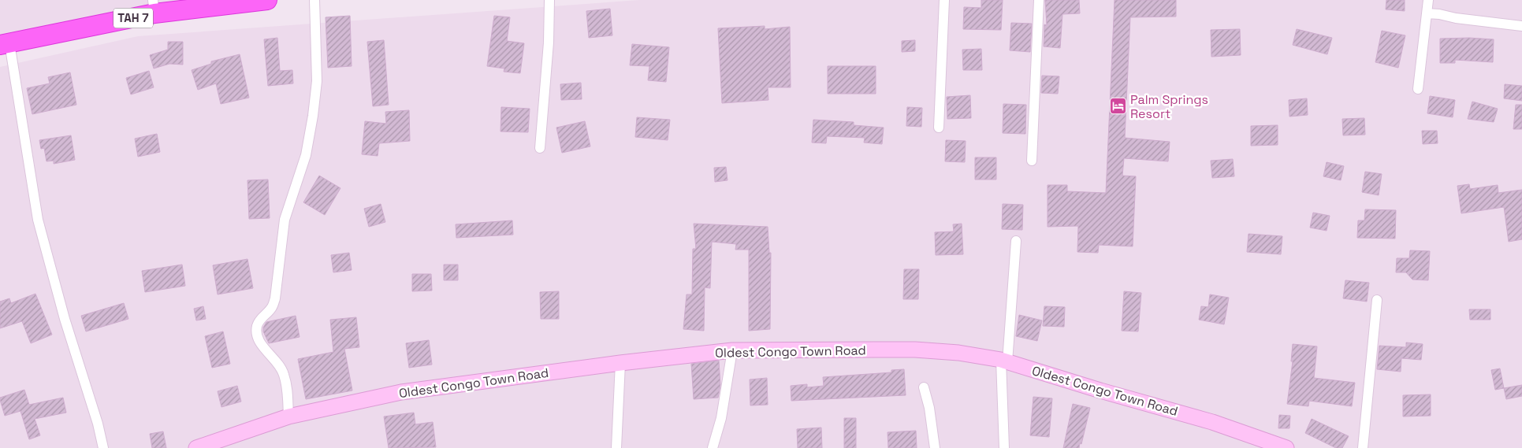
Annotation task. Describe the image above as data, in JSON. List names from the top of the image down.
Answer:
{
  "streets": {
    "highway": ["TAH 7"],
    "street": ["Oldest Congo Town Road"]
  },
  "places": {
    "hotel": ["Palm Springs Resort"]
  }
}
